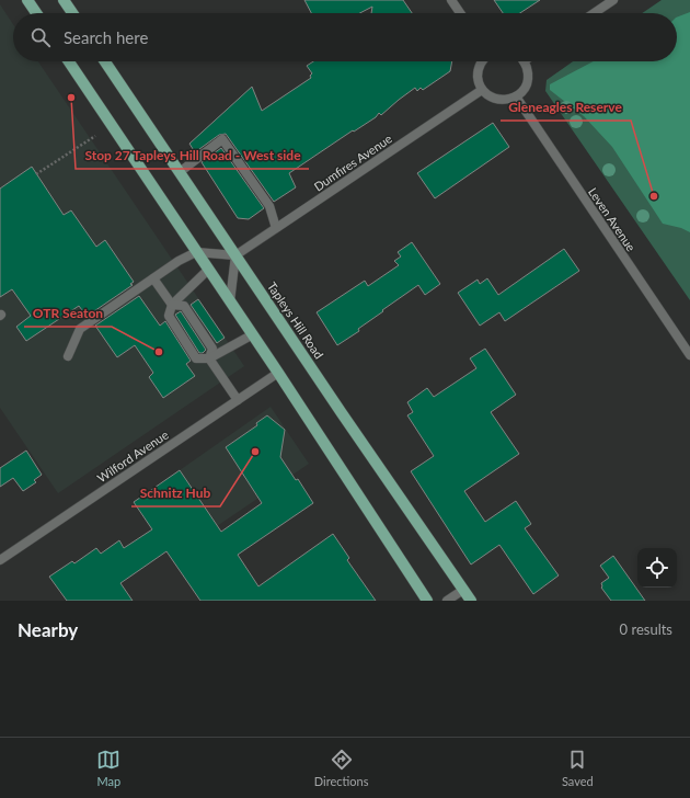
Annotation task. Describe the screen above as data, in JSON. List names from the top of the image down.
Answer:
{
  "streets": {
    "main road": ["Tapleys Hill Road"],
    "street": ["Dumfires Avenue", "Leven Avenue", "Wilford Avenue"]
  },
  "crossings": [
    ["Dumfires Avenue", "Tapleys Hill Road"]
  ],
  "places": [
    "Stop 27 Tapleys Hill Road - West side",
    "Gleneagles Reserve",
    "OTR Seaton",
    "Schnitz Hub"
  ],
  "page": {
    "search": "Search here",
    "heading": ["Nearby", "0 results"],
    "nav": ["Map", "Directions", "Saved"]
  }
}
